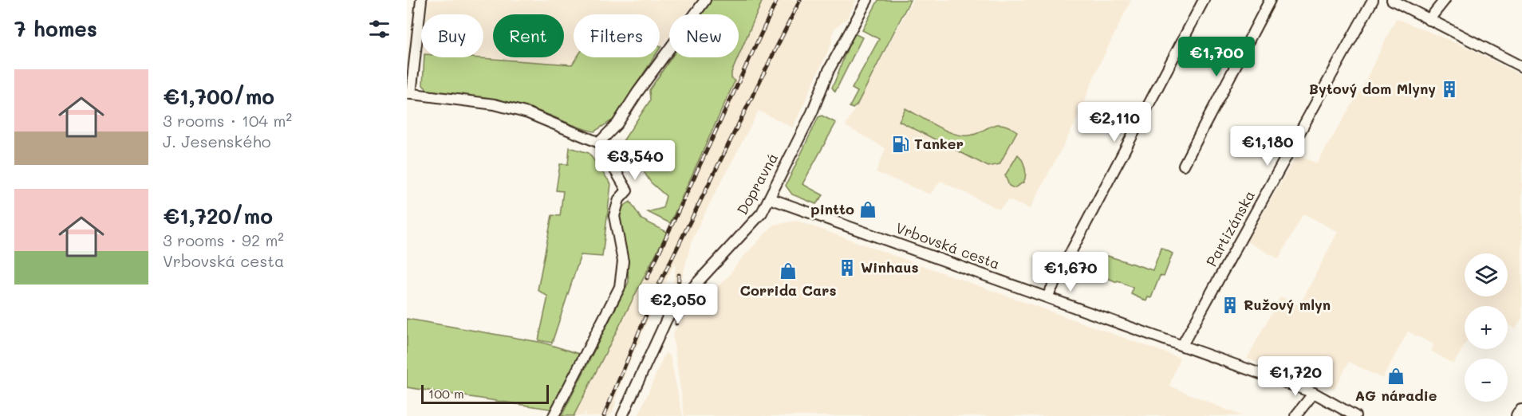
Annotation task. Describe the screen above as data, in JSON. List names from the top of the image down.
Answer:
{
  "streets": {
    "street": ["Dopravná", "Partizánska", "Vrbovská cesta"]
  },
  "crossings": [
    ["Dopravná", "Vrbovská cesta"],
    ["Partizánska", "Vrbovská cesta"]
  ],
  "places": {
    "building": ["Bytový dom Mlyny", "Winhaus", "Ružový mlyn"],
    "fuel station": ["Tanker"],
    "shop": ["pintto", "Corrida Cars", "AG náradie"]
  },
  "scale_bar": "100 m",
  "page": {
    "heading": "7 homes",
    "chip": [
      "Buy",
      "Rent",
      "Filters",
      "New"
    ],
    "price": [
      "€1,700",
      "€2,110",
      "€1,180",
      "€3,540",
      "€1,670",
      "€2,050",
      "€1,720"
    ],
    "list": [
      {
        "name": "€1,700/mo",
        "note": "3 rooms · 104 m² · J. Jesenského"
      },
      {
        "name": "€1,720/mo",
        "note": "3 rooms · 92 m² · Vrbovská cesta"
      }
    ],
    "map_buttons": ["+", "−"],
    "scale": "100 m"
  }
}
